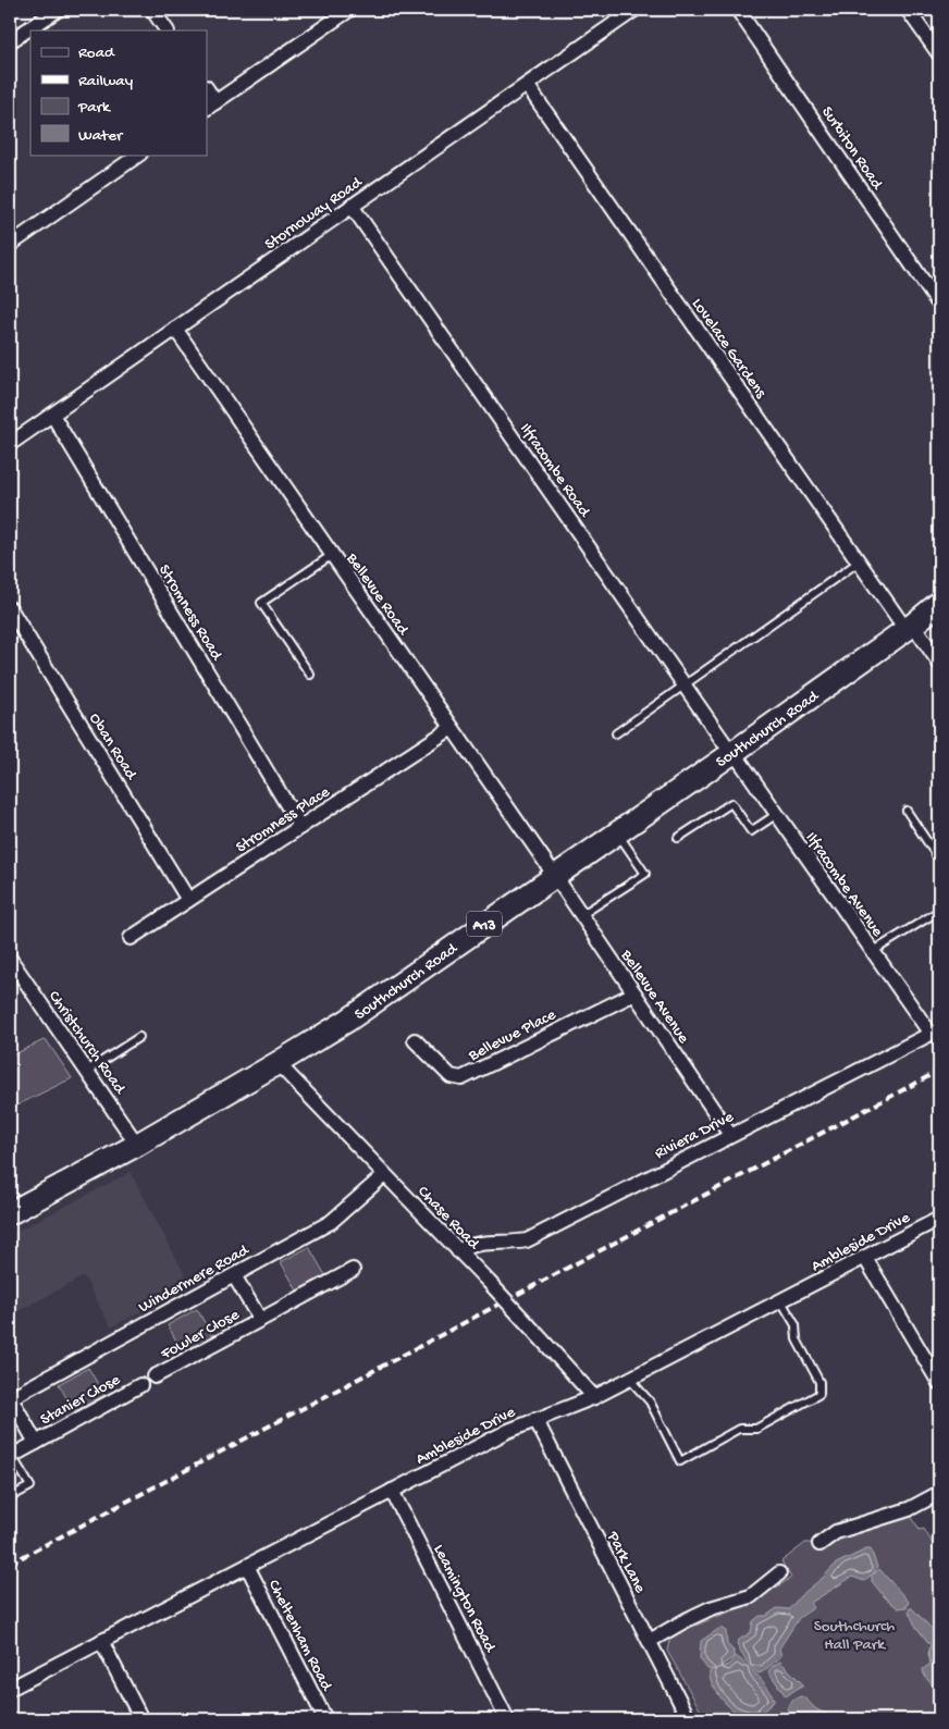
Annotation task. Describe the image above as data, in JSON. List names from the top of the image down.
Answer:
{
  "streets": {
    "main road": ["Southchurch Road", "A13"],
    "street": [
      "Surbiton Road",
      "Stornoway Road",
      "Lovelace Gardens",
      "Ilfracombe Road",
      "Bellevue Road",
      "Stromness Road",
      "Oban Road",
      "Stromness Place",
      "Ilfracombe Avenue",
      "Bellevue Avenue",
      "Bellevue Place",
      "Christchurch Road",
      "Riviera Drive",
      "Chase Road",
      "Ambleside Drive",
      "Windermere Road",
      "Fowler Close",
      "Stanier Close",
      "Park Lane",
      "Leamington Road",
      "Cheltenham Road"
    ]
  },
  "crossings": [
    ["Stornoway Road", "Lovelace Gardens"],
    ["Stornoway Road", "Ilfracombe Road"],
    ["Stornoway Road", "Bellevue Road"],
    ["Stornoway Road", "Stromness Road"],
    ["Lovelace Gardens", "Southchurch Road"],
    ["Ilfracombe Road", "Southchurch Road"],
    ["Ilfracombe Road", "Ilfracombe Avenue"],
    ["Bellevue Road", "Southchurch Road"],
    ["Bellevue Road", "Stromness Place"],
    ["Bellevue Road", "Bellevue Avenue"],
    ["Stromness Road", "Stromness Place"],
    ["Southchurch Road", "Ilfracombe Avenue"],
    ["Southchurch Road", "Bellevue Avenue"],
    ["Southchurch Road", "Christchurch Road"],
    ["Southchurch Road", "Chase Road"],
    ["Oban Road", "Stromness Place"],
    ["Ilfracombe Avenue", "Riviera Drive"],
    ["Bellevue Avenue", "Bellevue Place"],
    ["Bellevue Avenue", "Riviera Drive"],
    ["Riviera Drive", "Chase Road"],
    ["Chase Road", "Ambleside Drive"],
    ["Chase Road", "Windermere Road"],
    ["Ambleside Drive", "Park Lane"],
    ["Ambleside Drive", "Leamington Road"],
    ["Ambleside Drive", "Cheltenham Road"],
    ["Windermere Road", "Fowler Close"],
    ["Windermere Road", "Stanier Close"]
  ],
  "parks": ["Southchurch Hall Park"],
  "legend": [
    "Road",
    "Railway",
    "Park",
    "Water"
  ]
}
